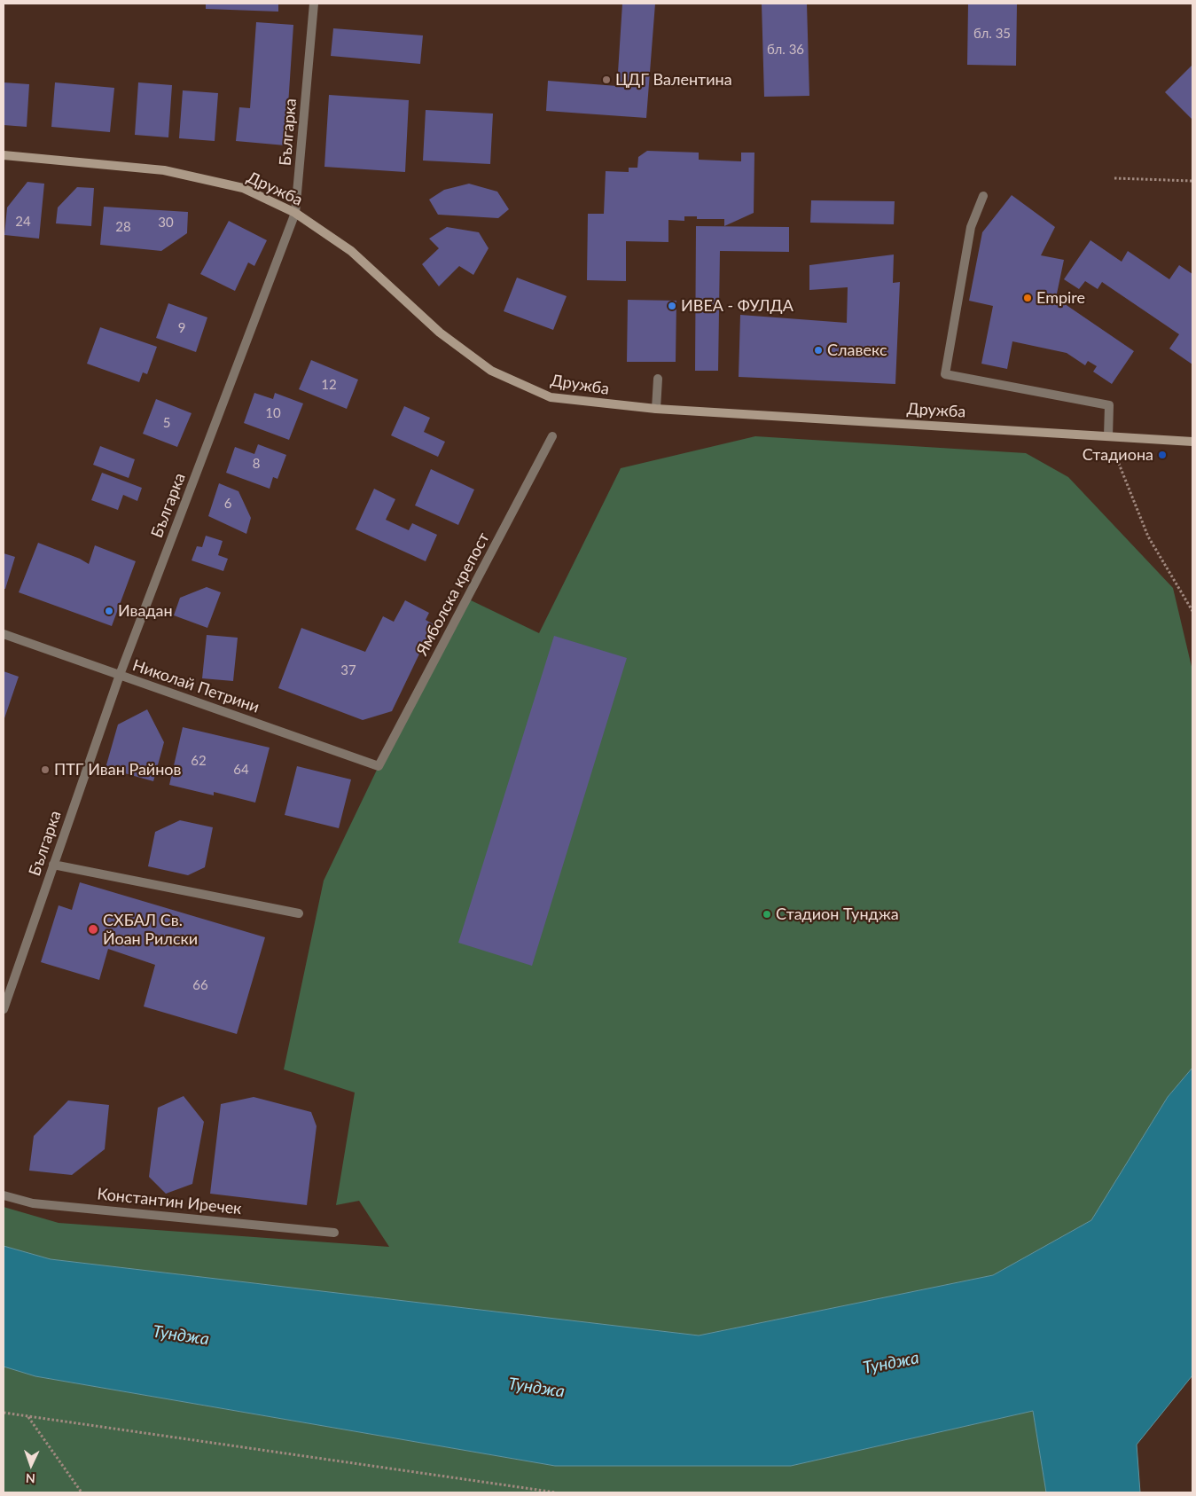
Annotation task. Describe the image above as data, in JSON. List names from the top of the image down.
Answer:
{
  "streets": {
    "street": [
      "Българка",
      "Дружба",
      "Ямболска крепост",
      "Николай Петрини",
      "Константин Иречек"
    ]
  },
  "crossings": [
    ["Българка", "Дружба"],
    ["Българка", "Николай Петрини"],
    ["Ямболска крепост", "Николай Петрини"]
  ],
  "water": ["Тунджа"],
  "places": [
    "ЦДГ Валентина",
    "Empire",
    "ИВЕА - ФУЛДА",
    "Славекс",
    "Стадиона",
    "Ивадан",
    "ПТГ Иван Райнов",
    "Стадион Тунджа",
    "СХБАЛ Св. Йоан Рилски"
  ],
  "house_numbers": [
    "бл. 35",
    "бл. 36",
    "24",
    "30",
    "28",
    "9",
    "12",
    "10",
    "5",
    "8",
    "6",
    "37",
    "62",
    "64",
    "66"
  ],
  "north": "bottom"
}
